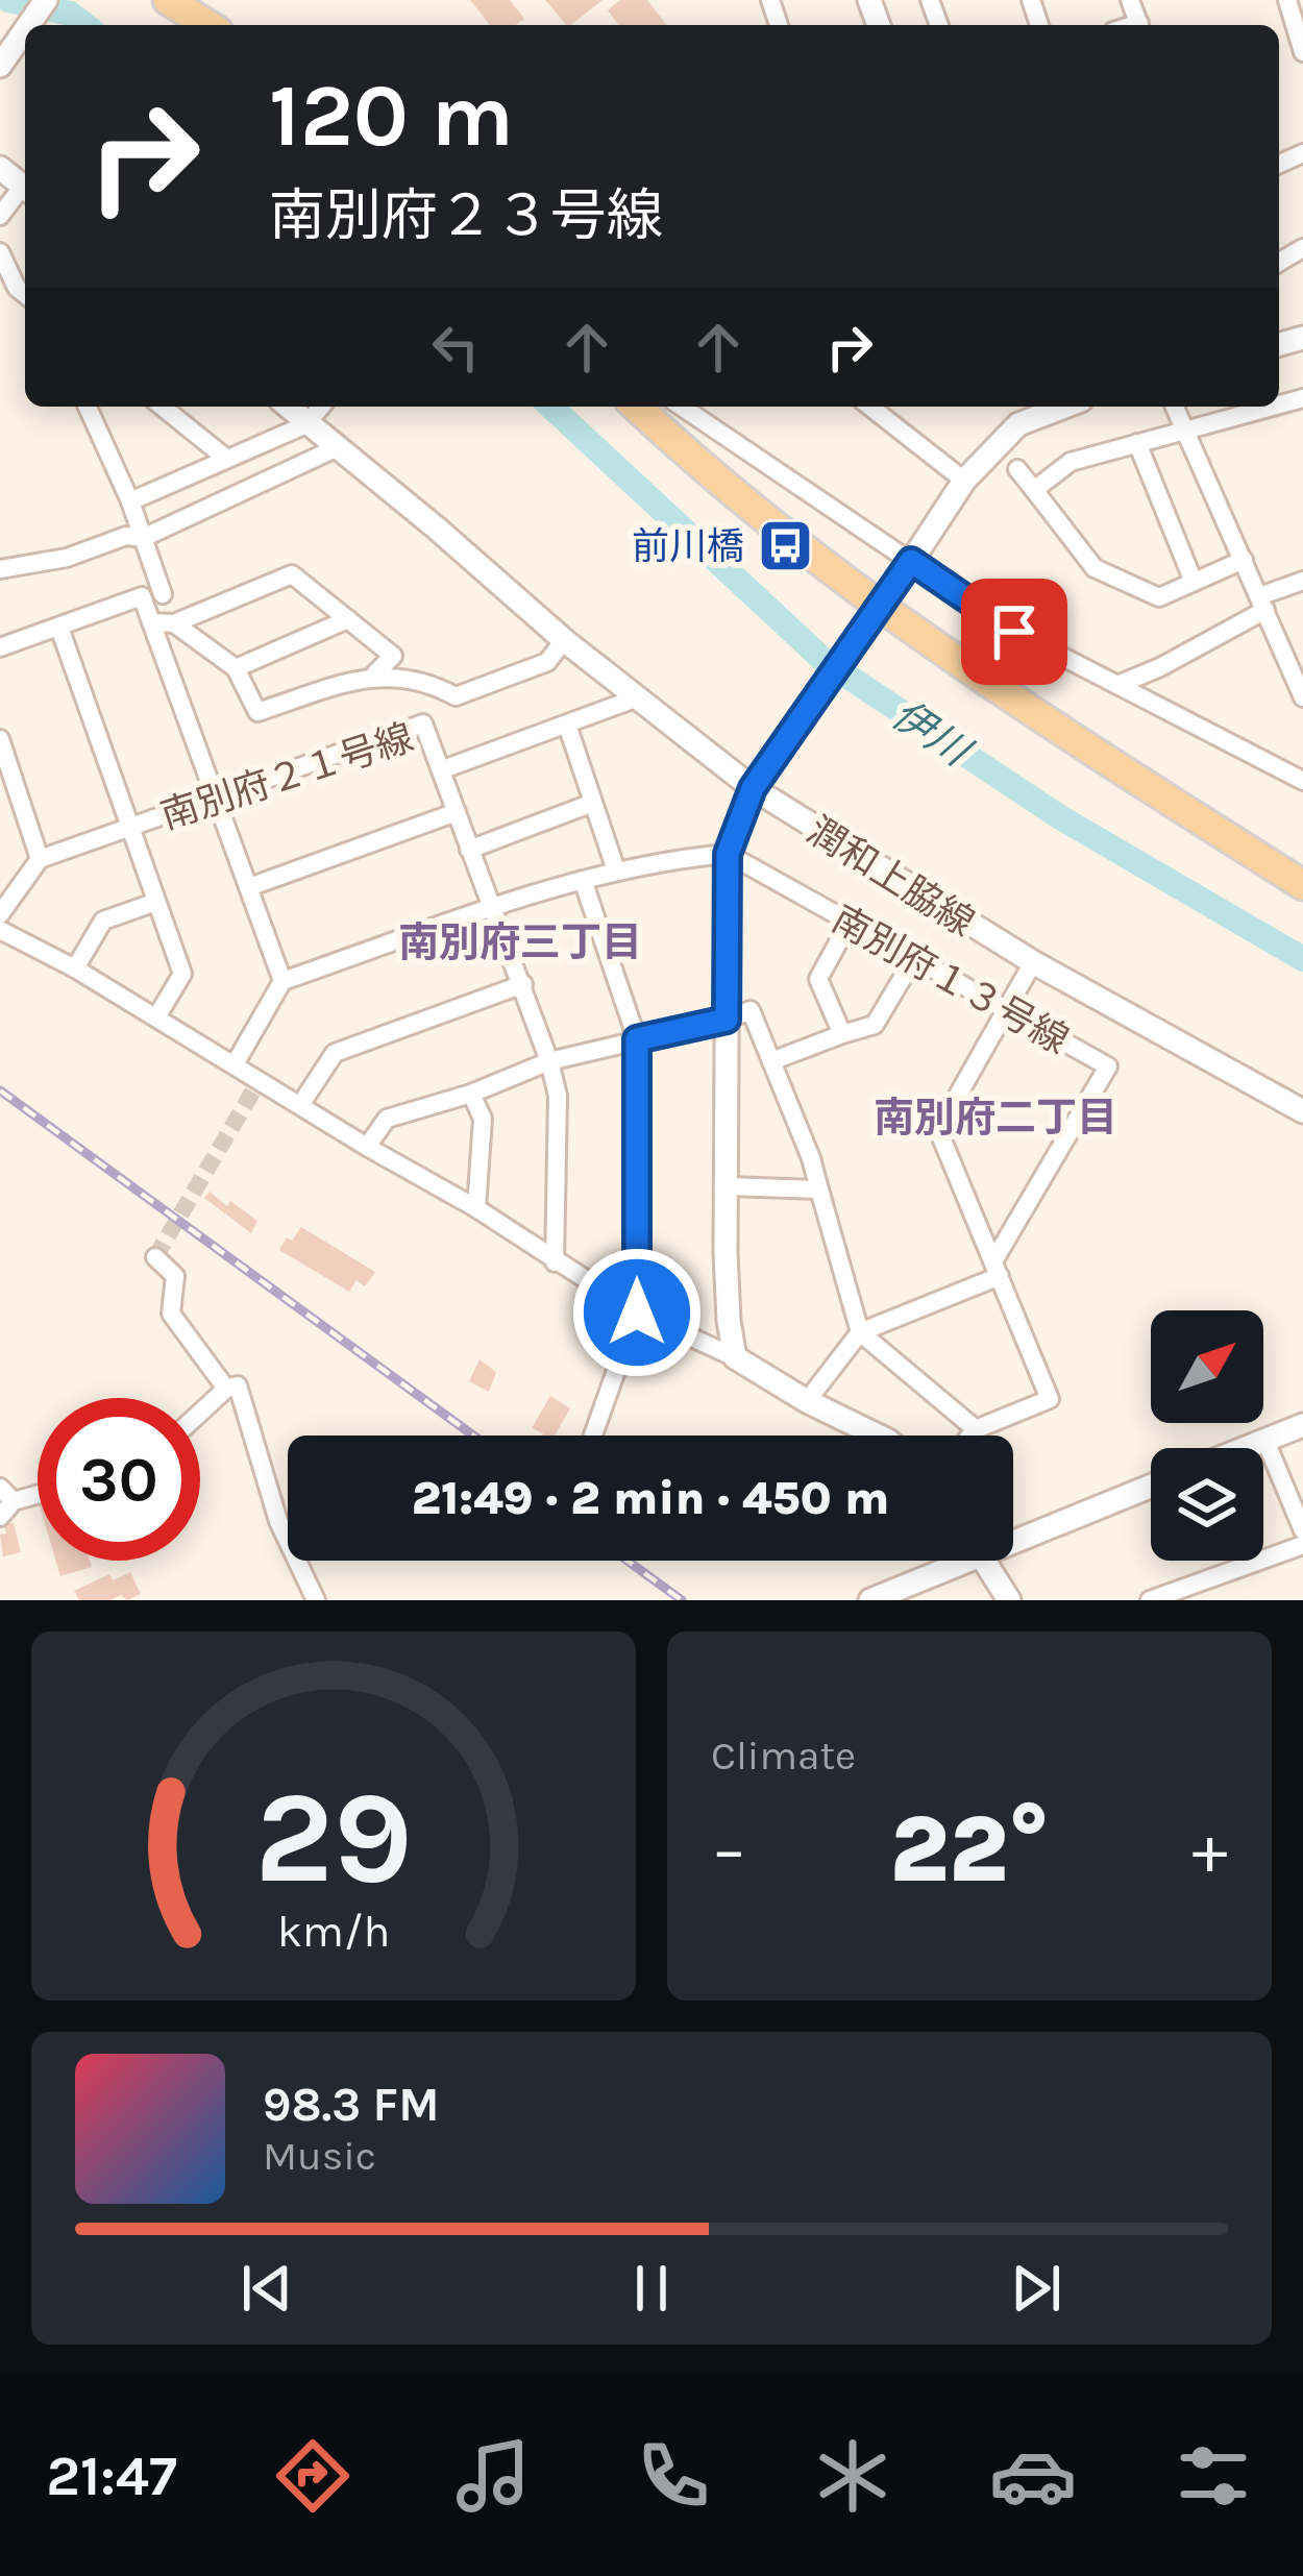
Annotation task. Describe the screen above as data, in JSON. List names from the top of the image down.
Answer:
{
  "streets": {
    "street": ["南別府２１号線", "潤和上脇線", "南別府１３号線"]
  },
  "districts": ["南別府三丁目", "南別府二丁目"],
  "water": ["伊川"],
  "places": {
    "bus stop": ["前川橋"]
  },
  "north": "top right",
  "page": {
    "turn": ["120 m", "南別府２３号線"],
    "limit": "30",
    "trip": "21:49 · 2 min · 450 m",
    "tile": "Climate",
    "heat": ["−", "22°", "+"],
    "song": ["98.3 FM", "Music"],
    "tabs": "21:47",
    "gauge": ["29", "km/h"]
  }
}
